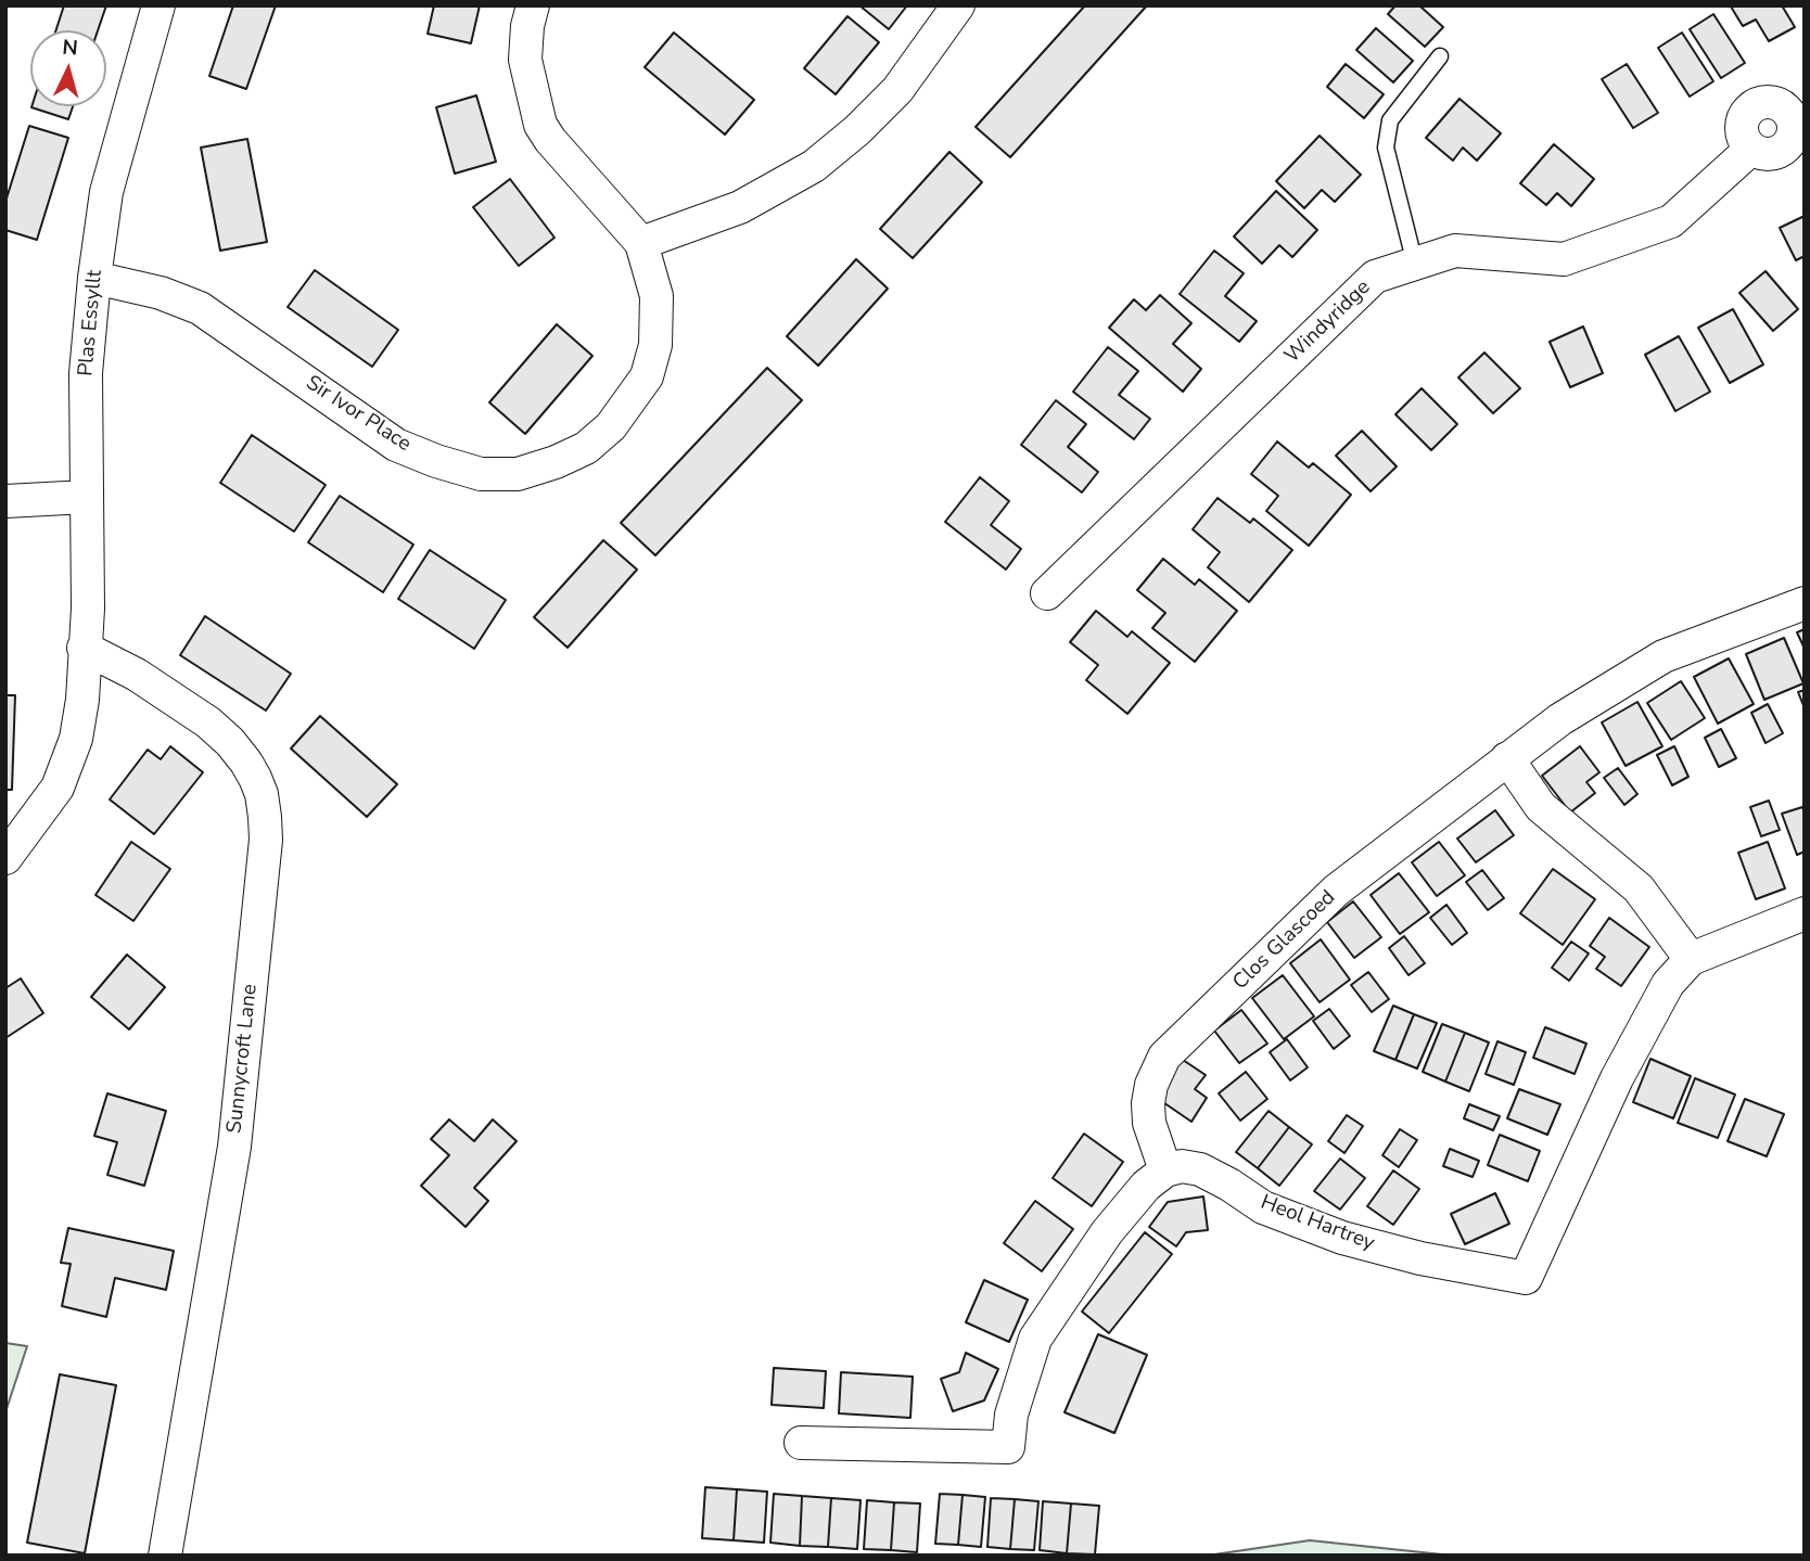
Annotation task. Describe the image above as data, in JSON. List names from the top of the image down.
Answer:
{
  "streets": {
    "street": [
      "Windyridge",
      "Plas Essyllt",
      "Sir Ivor Place",
      "Clos Glascoed",
      "Sunnycroft Lane",
      "Heol Hartrey"
    ]
  },
  "crossings": [
    ["Plas Essyllt", "Sir Ivor Place"],
    ["Plas Essyllt", "Sunnycroft Lane"],
    ["Clos Glascoed", "Heol Hartrey"]
  ],
  "north": "top"
}
